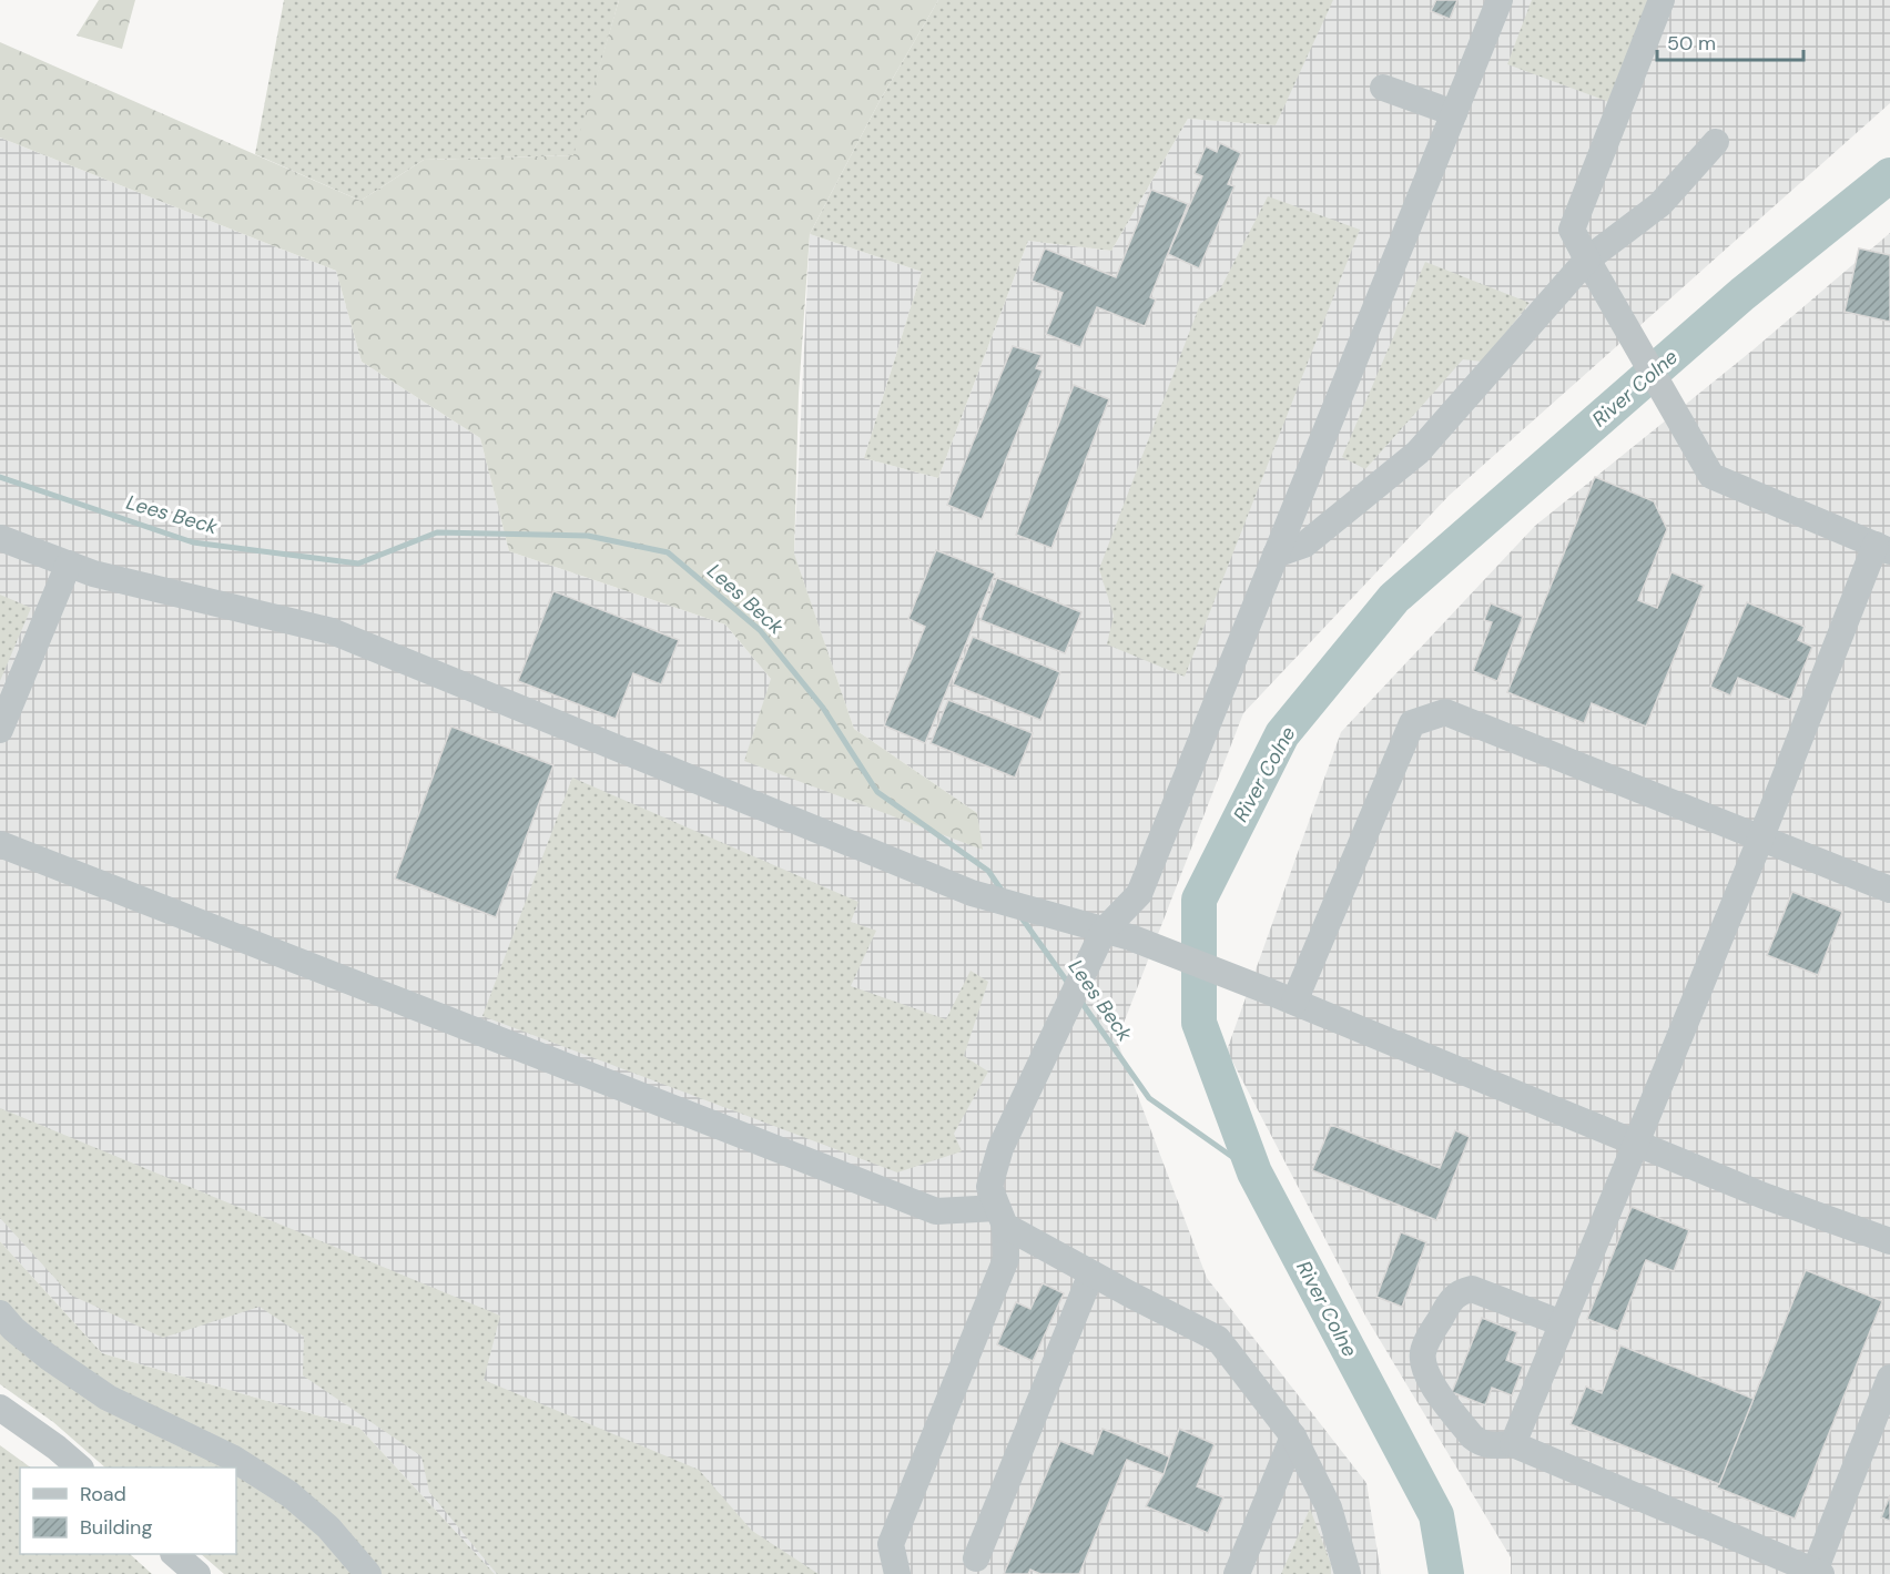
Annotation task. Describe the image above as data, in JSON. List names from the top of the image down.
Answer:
{
  "water": ["River Colne", "Lees Beck"],
  "legend": ["Road", "Building"],
  "scale_bar": "50 m"
}
